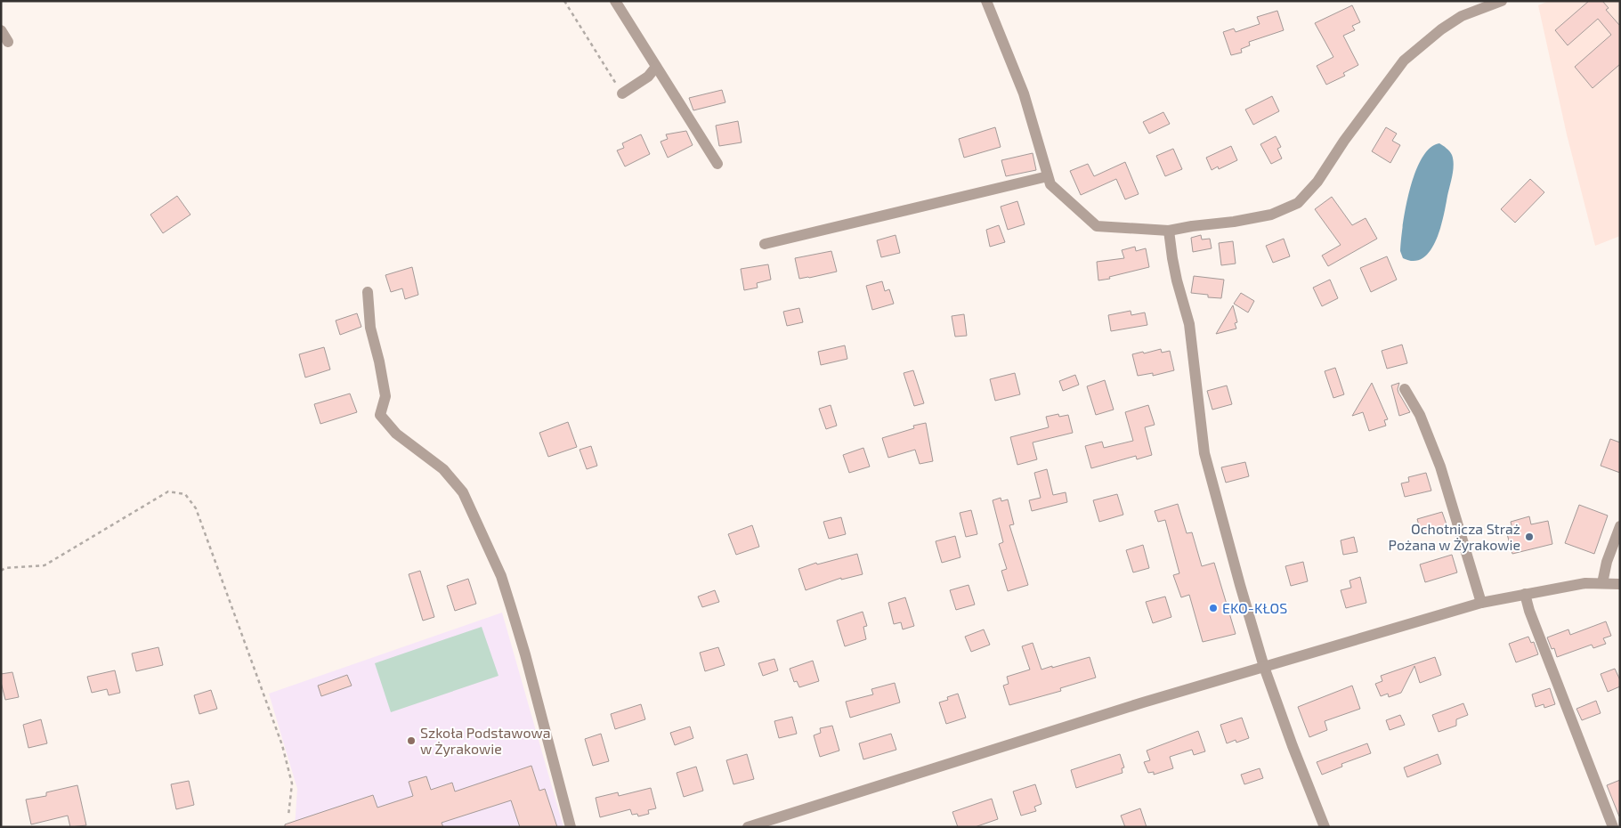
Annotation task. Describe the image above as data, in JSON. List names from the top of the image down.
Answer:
{
  "places": ["Ochotnicza Straż Pożana w Żyrakowie", "EKO-KŁOS", "Szkoła Podstawowa w Żyrakowie"]
}
